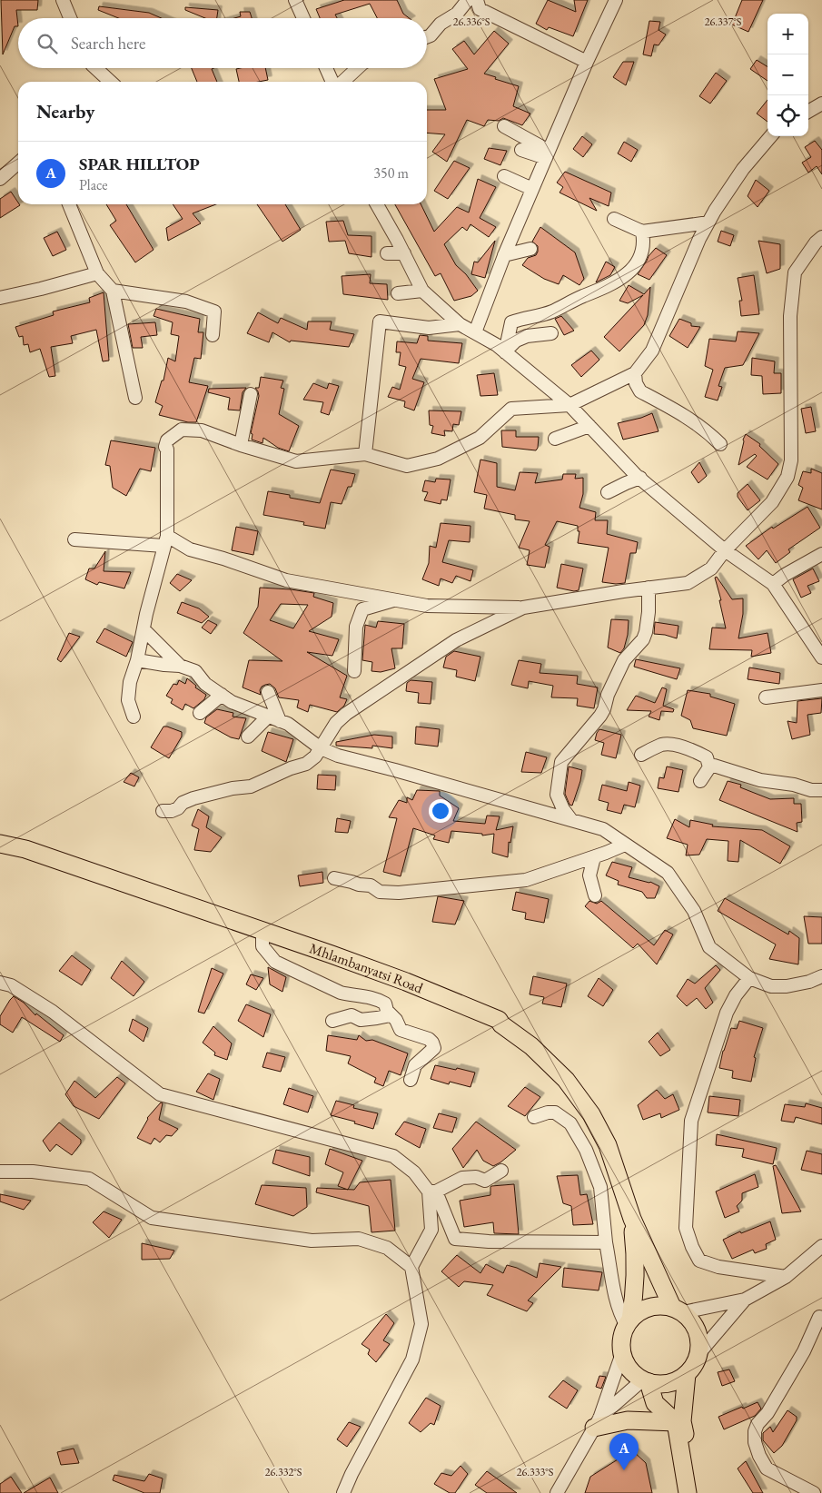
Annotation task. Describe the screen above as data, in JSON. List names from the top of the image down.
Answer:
{
  "streets": {
    "main road": ["Mhlambanyatsi Road"]
  },
  "page": {
    "map_buttons": ["+", "−"],
    "search": "Search here",
    "heading": "Nearby",
    "list": [
      {
        "mark": "A",
        "name": "SPAR HILLTOP",
        "note": "Place",
        "value": "350 m"
      }
    ],
    "pins": "A"
  },
  "coordinates": [
    "26.337°S",
    "26.336°S",
    "26.332°S",
    "26.333°S"
  ]
}
